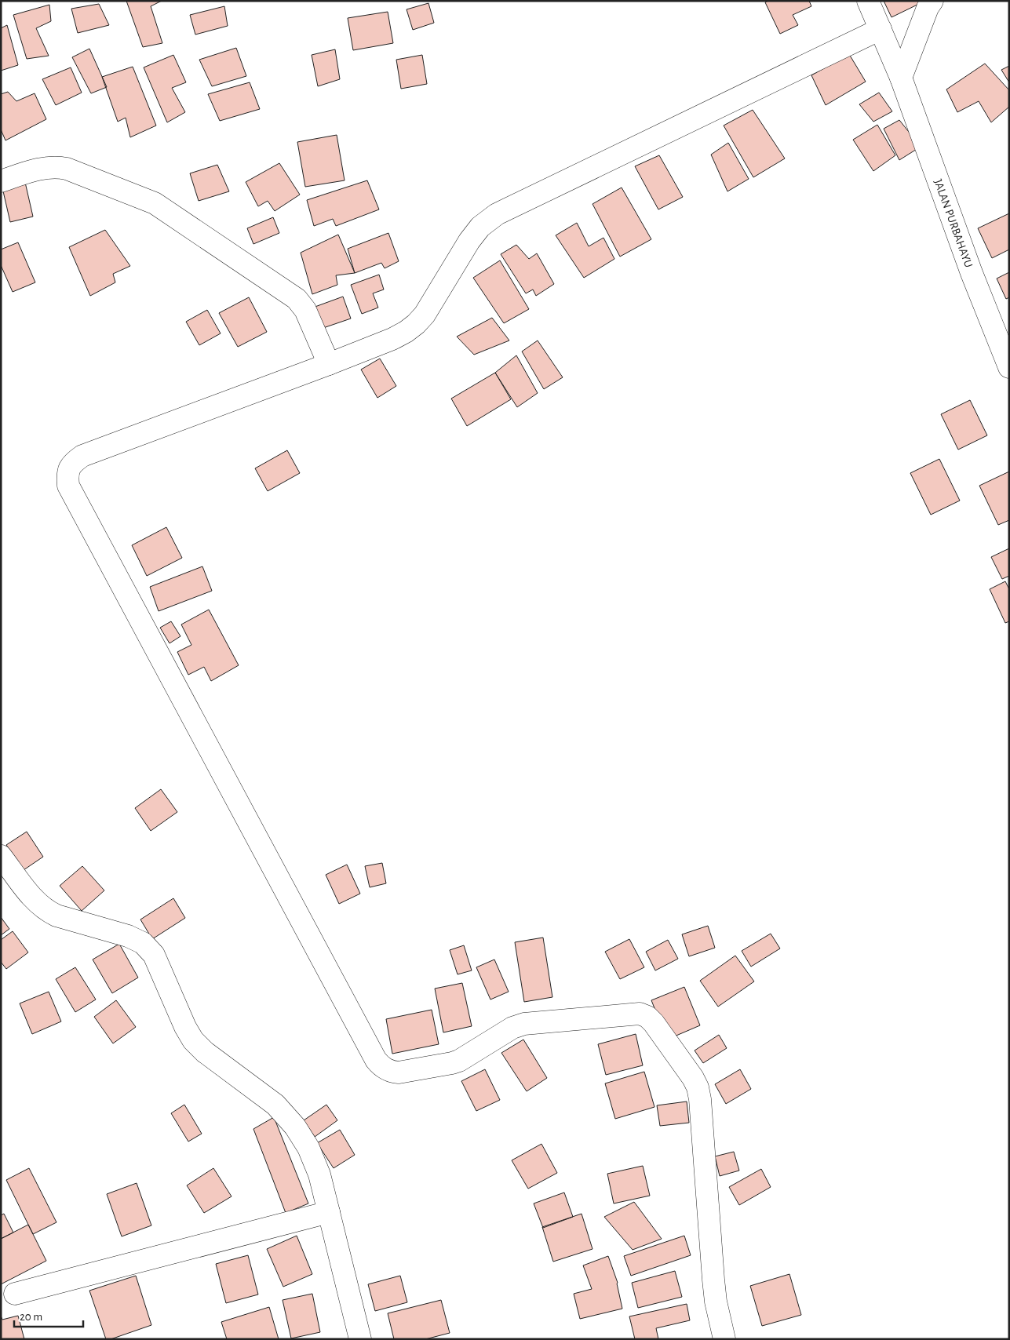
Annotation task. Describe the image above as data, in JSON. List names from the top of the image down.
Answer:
{
  "streets": {
    "street": ["JALAN PURBAHAYU"]
  },
  "scale_bar": "20 m"
}
